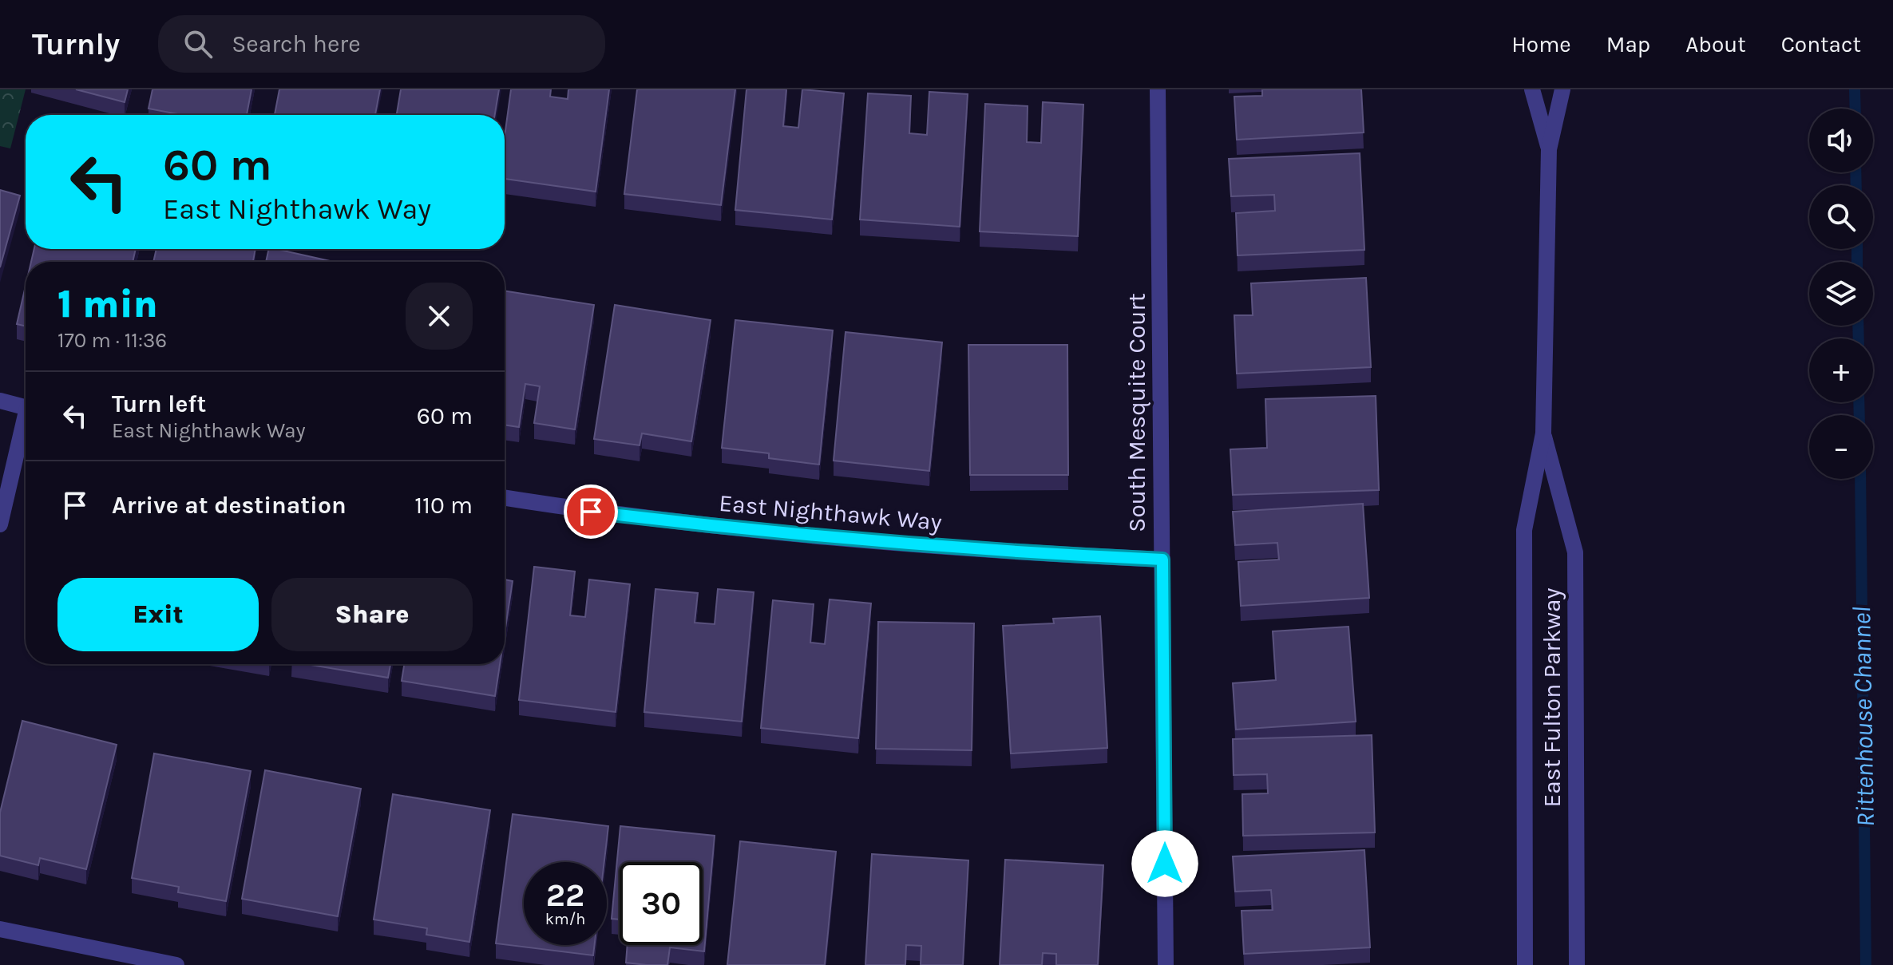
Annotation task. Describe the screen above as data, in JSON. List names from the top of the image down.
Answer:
{
  "streets": {
    "street": ["South Mesquite Court", "East Nighthawk Way", "East Fulton Parkway"]
  },
  "crossings": [
    ["South Mesquite Court", "East Nighthawk Way"]
  ],
  "water": ["Rittenhouse Channel"],
  "page": {
    "header": "Turnly",
    "search": "Search here",
    "nav": [
      "Home",
      "Map",
      "About",
      "Contact"
    ],
    "map_buttons": ["+", "−"],
    "turn": ["60 m", "East Nighthawk Way"],
    "heading": ["1 min", "170 m · 11:36"],
    "list": [
      {
        "name": "Turn left",
        "note": "East Nighthawk Way",
        "value": "60 m"
      },
      {
        "name": "Arrive at destination",
        "value": "110 m"
      }
    ],
    "buttons": ["Exit", "Share"],
    "speed": "22 km/h",
    "limit": "30"
  }
}
